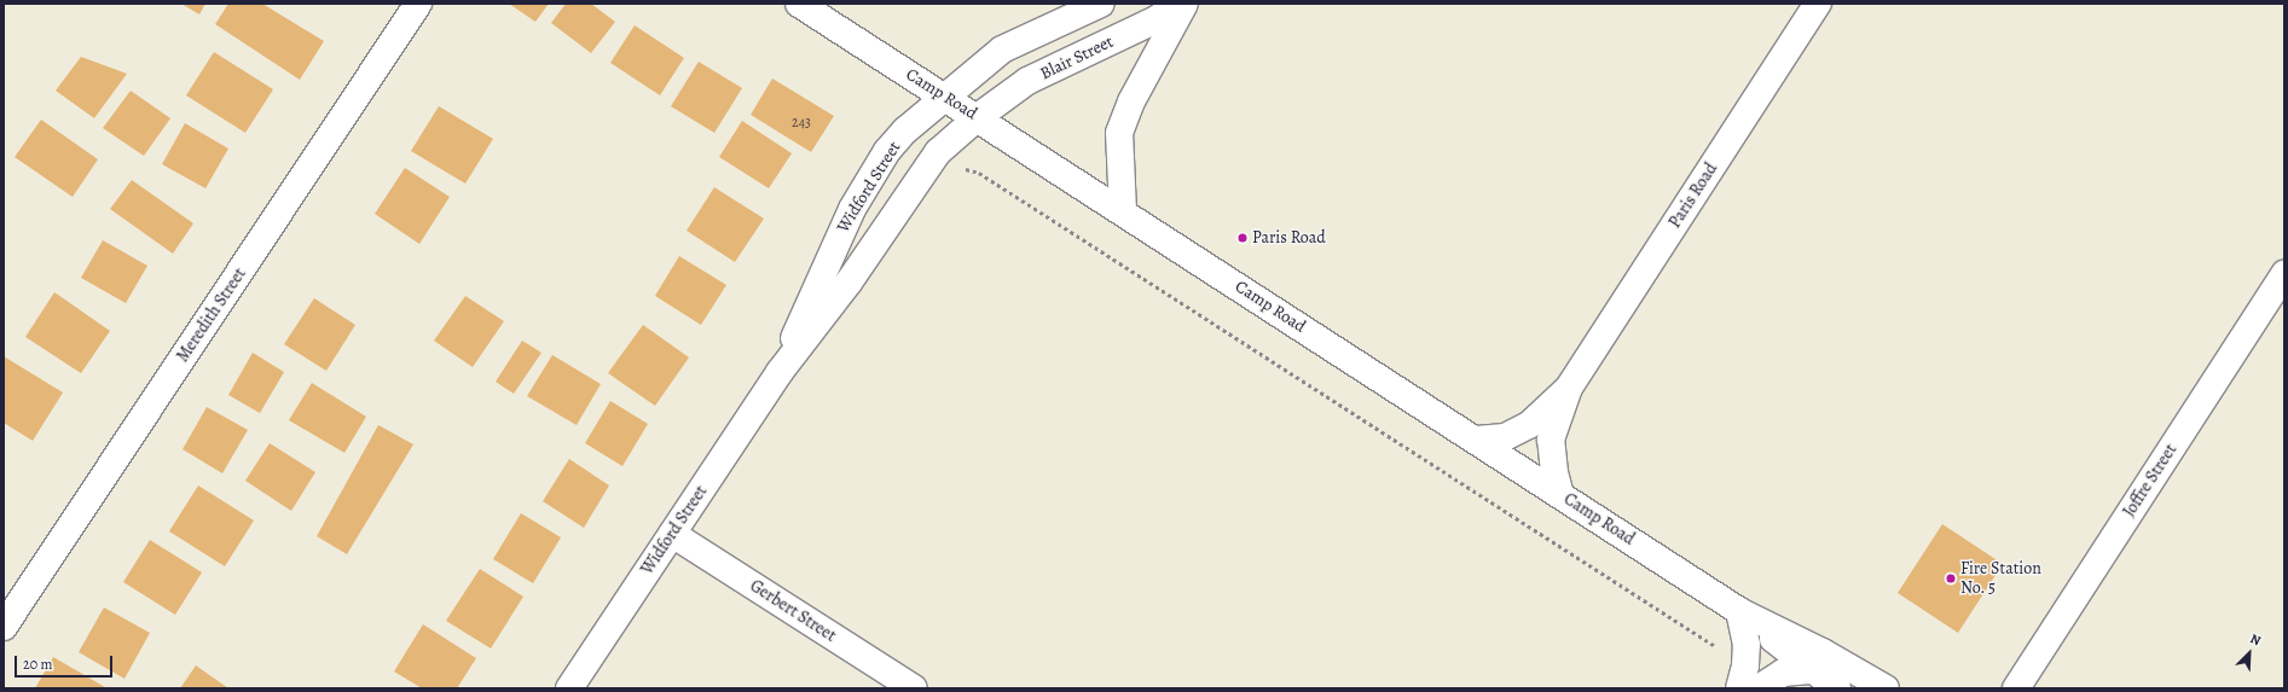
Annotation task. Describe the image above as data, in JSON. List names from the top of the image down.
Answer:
{
  "streets": {
    "street": [
      "Blair Street",
      "Camp Road",
      "Widford Street",
      "Paris Road",
      "Meredith Street",
      "Joffre Street",
      "Gerbert Street"
    ]
  },
  "crossings": [
    ["Blair Street", "Camp Road"],
    ["Blair Street", "Widford Street"],
    ["Camp Road", "Widford Street"],
    ["Camp Road", "Paris Road"],
    ["Widford Street", "Gerbert Street"]
  ],
  "places": ["Paris Road", "Fire Station No. 5"],
  "house_numbers": ["243"],
  "scale_bar": "20 m",
  "north": "top right"
}
